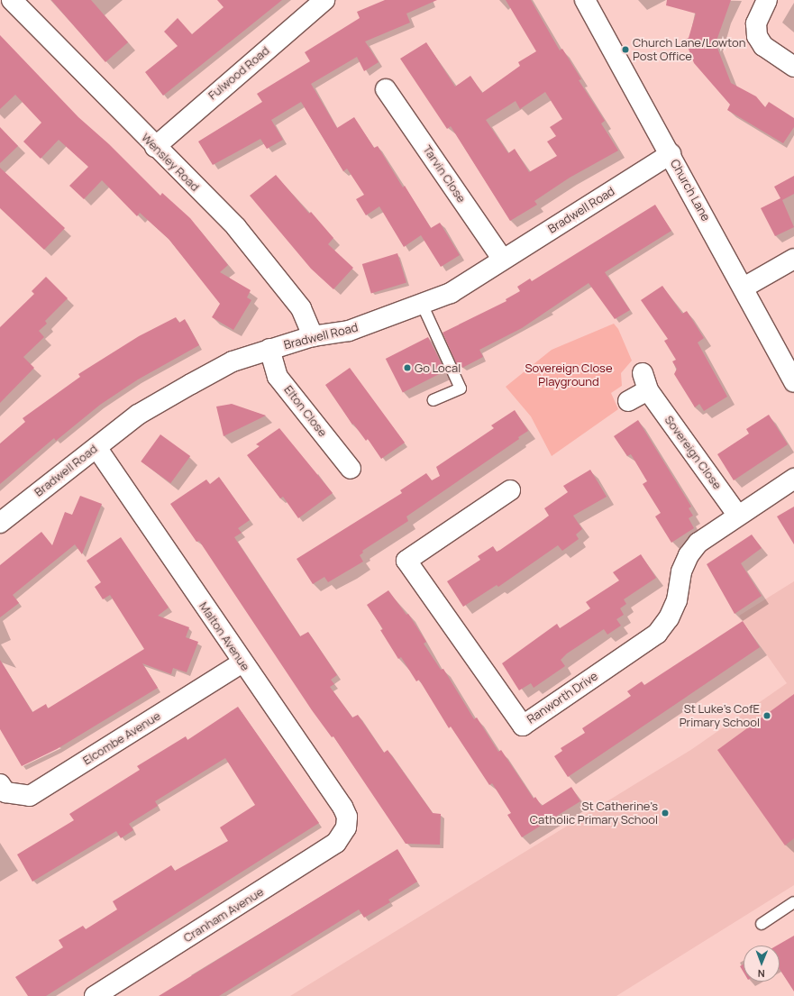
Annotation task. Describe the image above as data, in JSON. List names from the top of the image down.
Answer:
{
  "streets": {
    "street": [
      "Fulwood Road",
      "Wensley Road",
      "Tarvin Close",
      "Church Lane",
      "Bradwell Road",
      "Elton Close",
      "Sovereign Close",
      "Malton Avenue",
      "Ranworth Drive",
      "Elcombe Avenue",
      "Cranham Avenue"
    ]
  },
  "crossings": [
    ["Fulwood Road", "Wensley Road"],
    ["Wensley Road", "Bradwell Road"],
    ["Tarvin Close", "Bradwell Road"],
    ["Church Lane", "Bradwell Road"],
    ["Bradwell Road", "Elton Close"],
    ["Bradwell Road", "Malton Avenue"],
    ["Sovereign Close", "Ranworth Drive"],
    ["Malton Avenue", "Elcombe Avenue"],
    ["Malton Avenue", "Cranham Avenue"]
  ],
  "parks": ["Sovereign Close Playground"],
  "places": [
    "Church Lane/Lowton Post Office",
    "Go Local",
    "St Luke's CofE Primary School",
    "St Catherine's Catholic Primary School"
  ],
  "north": "bottom"
}
